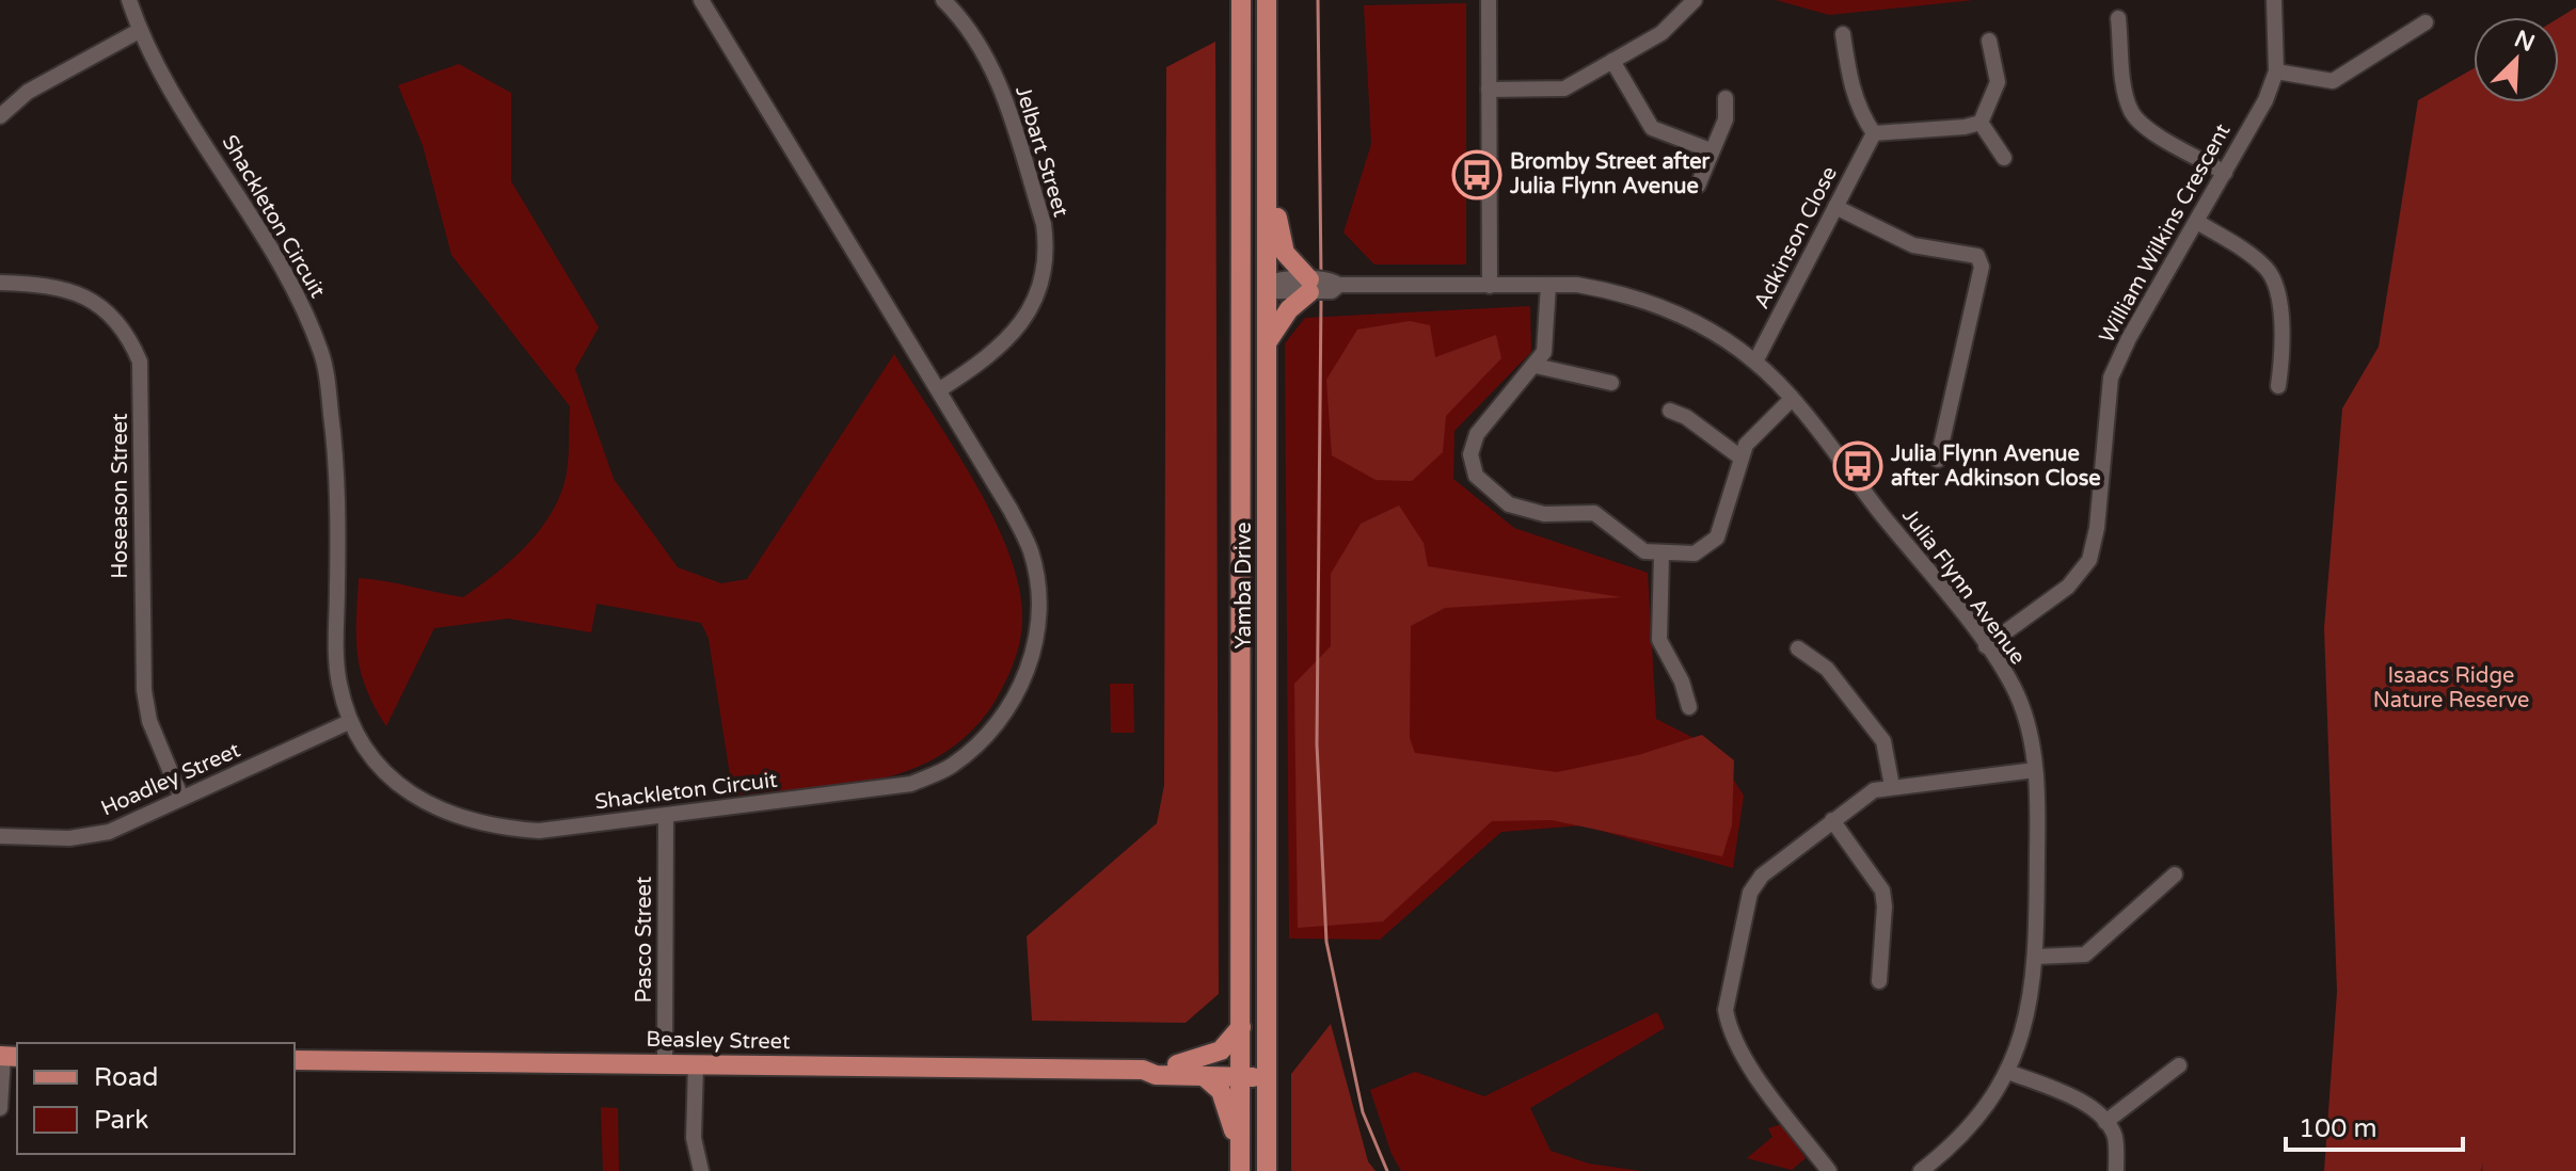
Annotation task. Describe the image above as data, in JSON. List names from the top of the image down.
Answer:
{
  "streets": {
    "main road": ["Yamba Drive", "Beasley Street"],
    "street": [
      "Jelbart Street",
      "Shackleton Circuit",
      "William Wilkins Crescent",
      "Adkinson Close",
      "Hoseason Street",
      "Julia Flynn Avenue",
      "Hoadley Street",
      "Pasco Street"
    ]
  },
  "crossings": [
    ["Jelbart Street", "Shackleton Circuit"],
    ["Shackleton Circuit", "Hoadley Street"],
    ["Shackleton Circuit", "Pasco Street"],
    ["William Wilkins Crescent", "Julia Flynn Avenue"],
    ["Adkinson Close", "Julia Flynn Avenue"],
    ["Hoseason Street", "Hoadley Street"],
    ["Yamba Drive", "Julia Flynn Avenue"],
    ["Yamba Drive", "Beasley Street"],
    ["Pasco Street", "Beasley Street"]
  ],
  "parks": ["Isaacs Ridge Nature Reserve"],
  "places": {
    "bus stop": ["Bromby Street after Julia Flynn Avenue", "Julia Flynn Avenue after Adkinson Close"]
  },
  "legend": ["Road", "Park"],
  "scale_bar": "100 m",
  "north": "top right"
}
